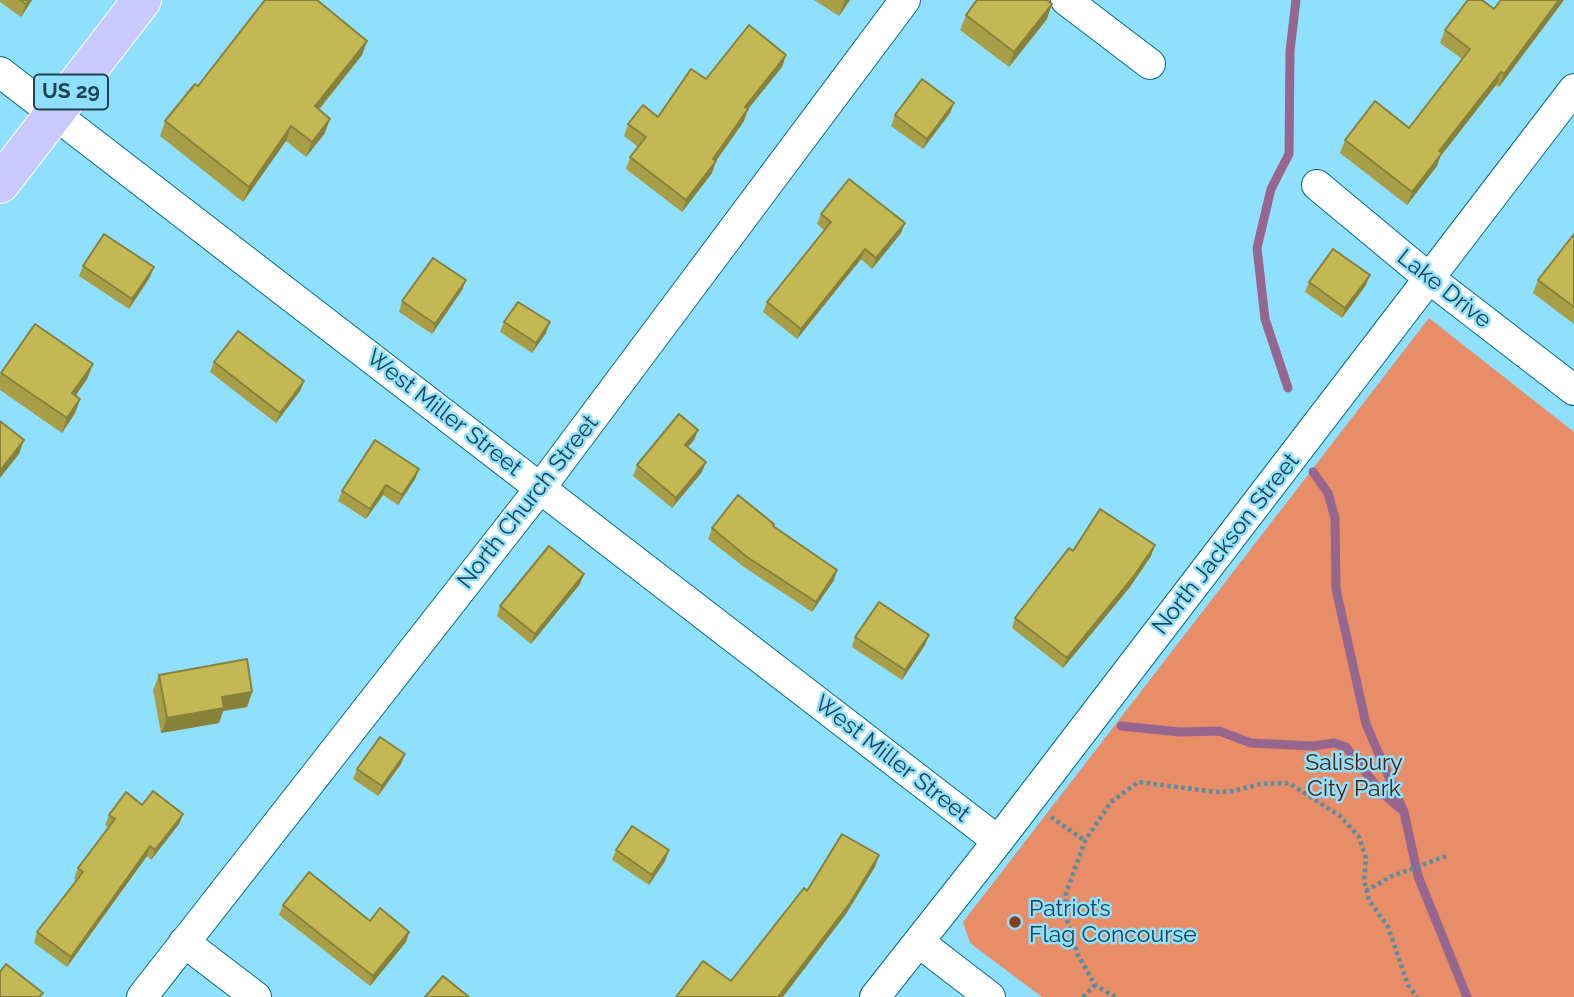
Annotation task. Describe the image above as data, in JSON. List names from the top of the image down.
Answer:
{
  "streets": {
    "main road": ["US 29"],
    "street": [
      "Lake Drive",
      "West Miller Street",
      "North Church Street",
      "North Jackson Street"
    ]
  },
  "crossings": [
    ["US 29", "West Miller Street"],
    ["Lake Drive", "North Jackson Street"],
    ["West Miller Street", "North Church Street"],
    ["West Miller Street", "North Jackson Street"]
  ],
  "parks": ["Salisbury City Park"],
  "places": ["Patriot’s Flag Concourse"]
}
